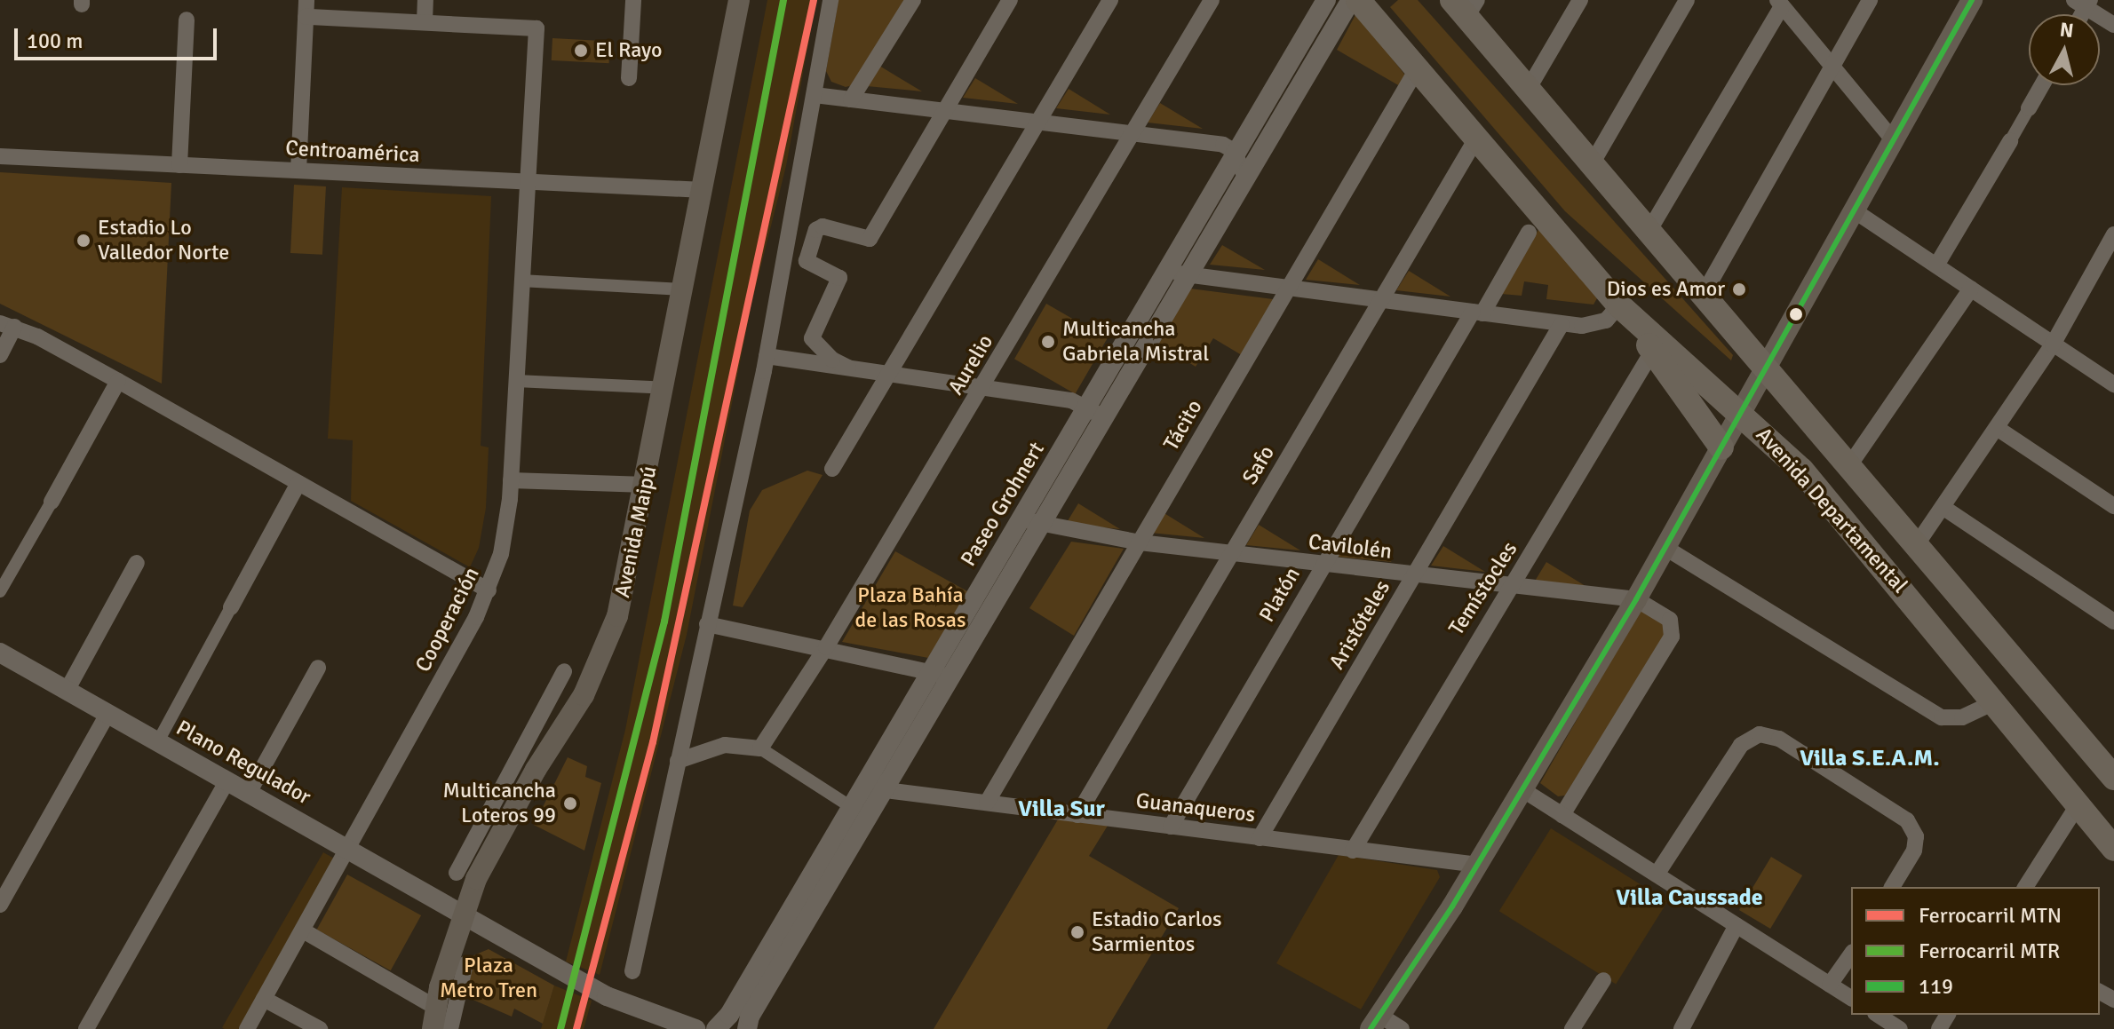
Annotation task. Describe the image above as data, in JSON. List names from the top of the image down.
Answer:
{
  "streets": {
    "main road": ["Avenida Departamental", "Avenida Maipú"],
    "street": [
      "Centroamérica",
      "Aurelio",
      "Tácito",
      "Safo",
      "Paseo Grohnert",
      "Cavilolén",
      "Temístocles",
      "Platón",
      "Cooperación",
      "Aristóteles",
      "Plano Regulador",
      "Guanaqueros"
    ]
  },
  "crossings": [
    ["Centroamérica", "Avenida Maipú"],
    ["Centroamérica", "Cooperación"],
    ["Tácito", "Avenida Departamental"],
    ["Tácito", "Cavilolén"],
    ["Tácito", "Guanaqueros"],
    ["Safo", "Avenida Departamental"],
    ["Safo", "Cavilolén"],
    ["Safo", "Guanaqueros"],
    ["Paseo Grohnert", "Cavilolén"],
    ["Paseo Grohnert", "Guanaqueros"],
    ["Avenida Maipú", "Plano Regulador"],
    ["Cavilolén", "Temístocles"],
    ["Cavilolén", "Platón"],
    ["Cavilolén", "Aristóteles"],
    ["Temístocles", "Guanaqueros"],
    ["Platón", "Guanaqueros"],
    ["Cooperación", "Plano Regulador"],
    ["Aristóteles", "Guanaqueros"]
  ],
  "districts": ["Villa S.E.A.M.", "Villa Sur", "Villa Caussade"],
  "parks": ["Plaza Bahía de las Rosas", "Plaza Metro Tren"],
  "places": [
    "El Rayo",
    "Estadio Lo Valledor Norte",
    "Dios es Amor",
    "Multicancha Gabriela Mistral",
    "Multicancha Loteros 99",
    "Estadio Carlos Sarmientos"
  ],
  "lines": ["rail line MTN", "rail line MTR", "transit line 119"],
  "legend": ["Ferrocarril MTN", "Ferrocarril MTR", "119"],
  "scale_bar": "100 m",
  "north": "top"
}
